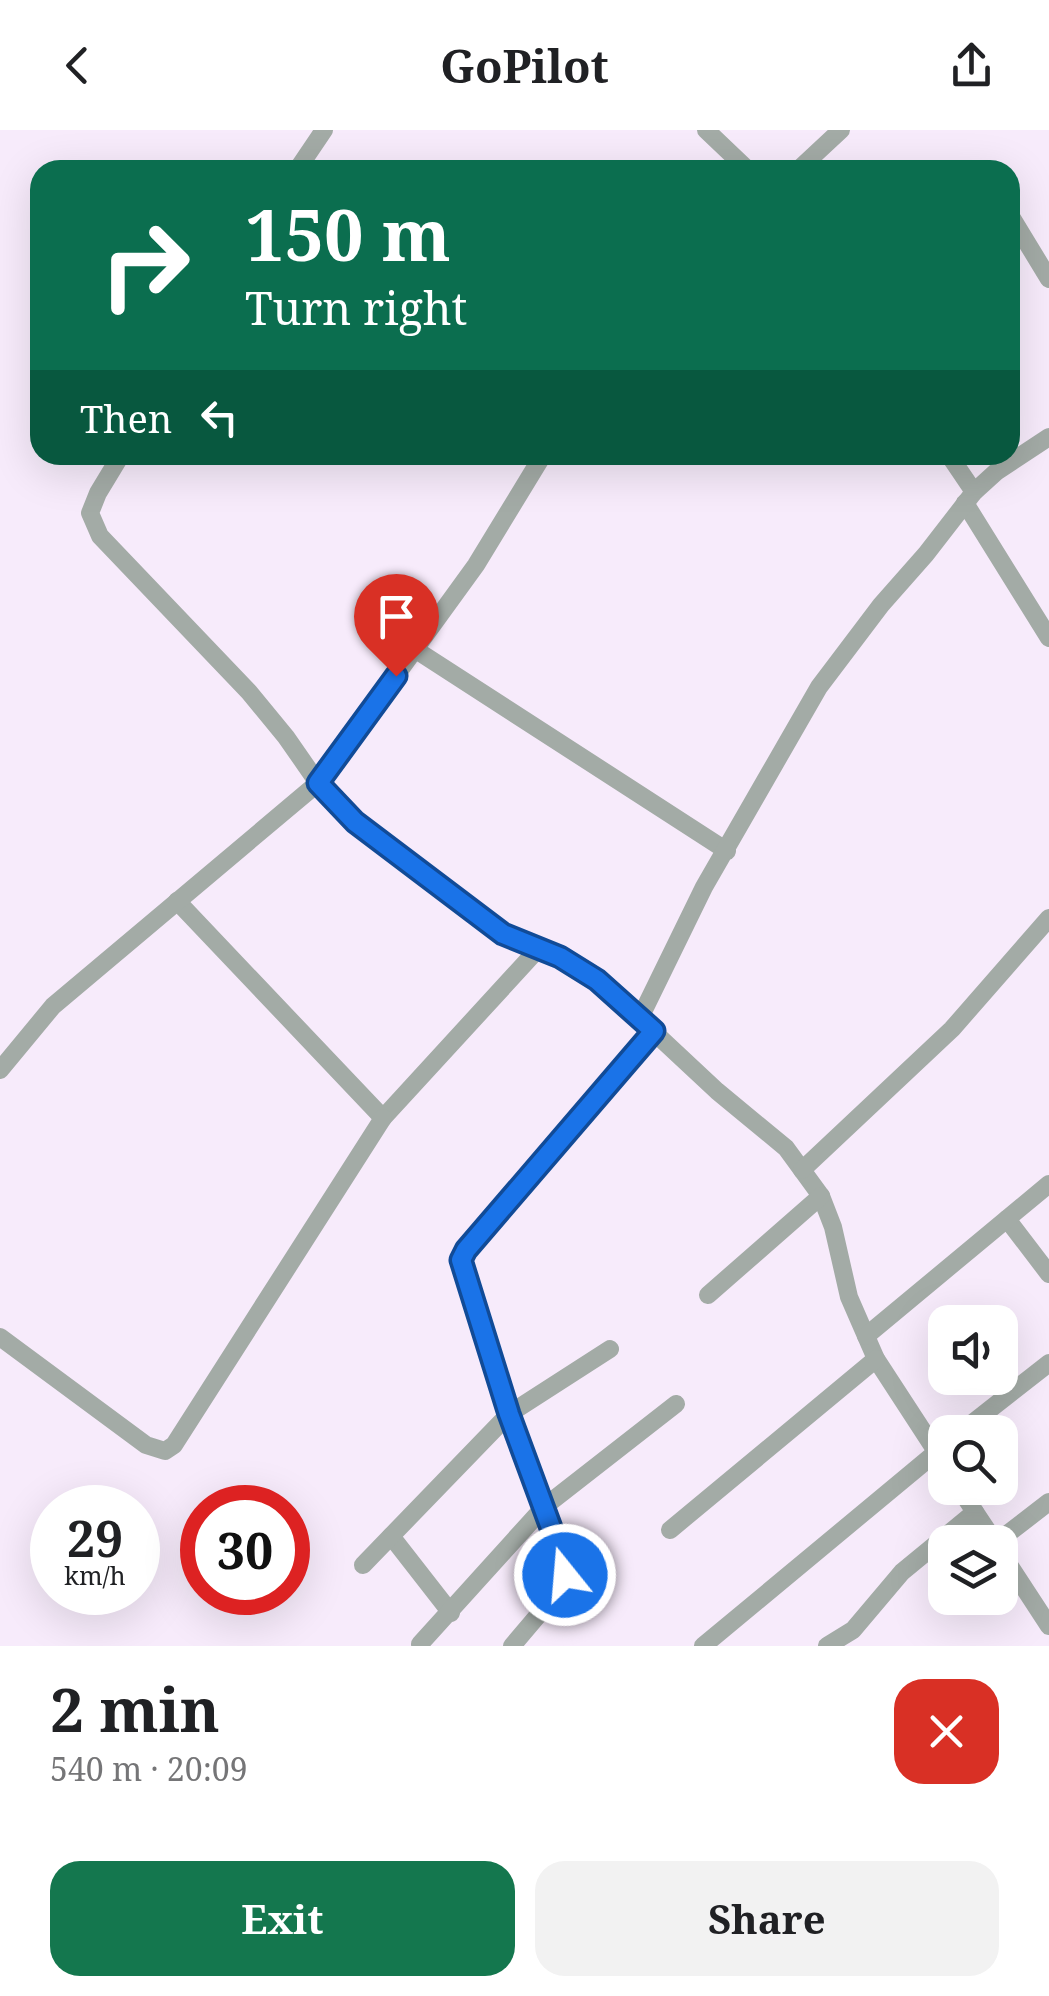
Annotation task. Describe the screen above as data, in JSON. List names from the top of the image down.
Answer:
{
  "page": {
    "header": "GoPilot",
    "turn": ["150 m", "Turn right"],
    "then": "Then",
    "speed": "29 km/h",
    "limit": "30",
    "heading": ["2 min", "540 m · 20:09"],
    "buttons": ["Exit", "Share"]
  }
}
